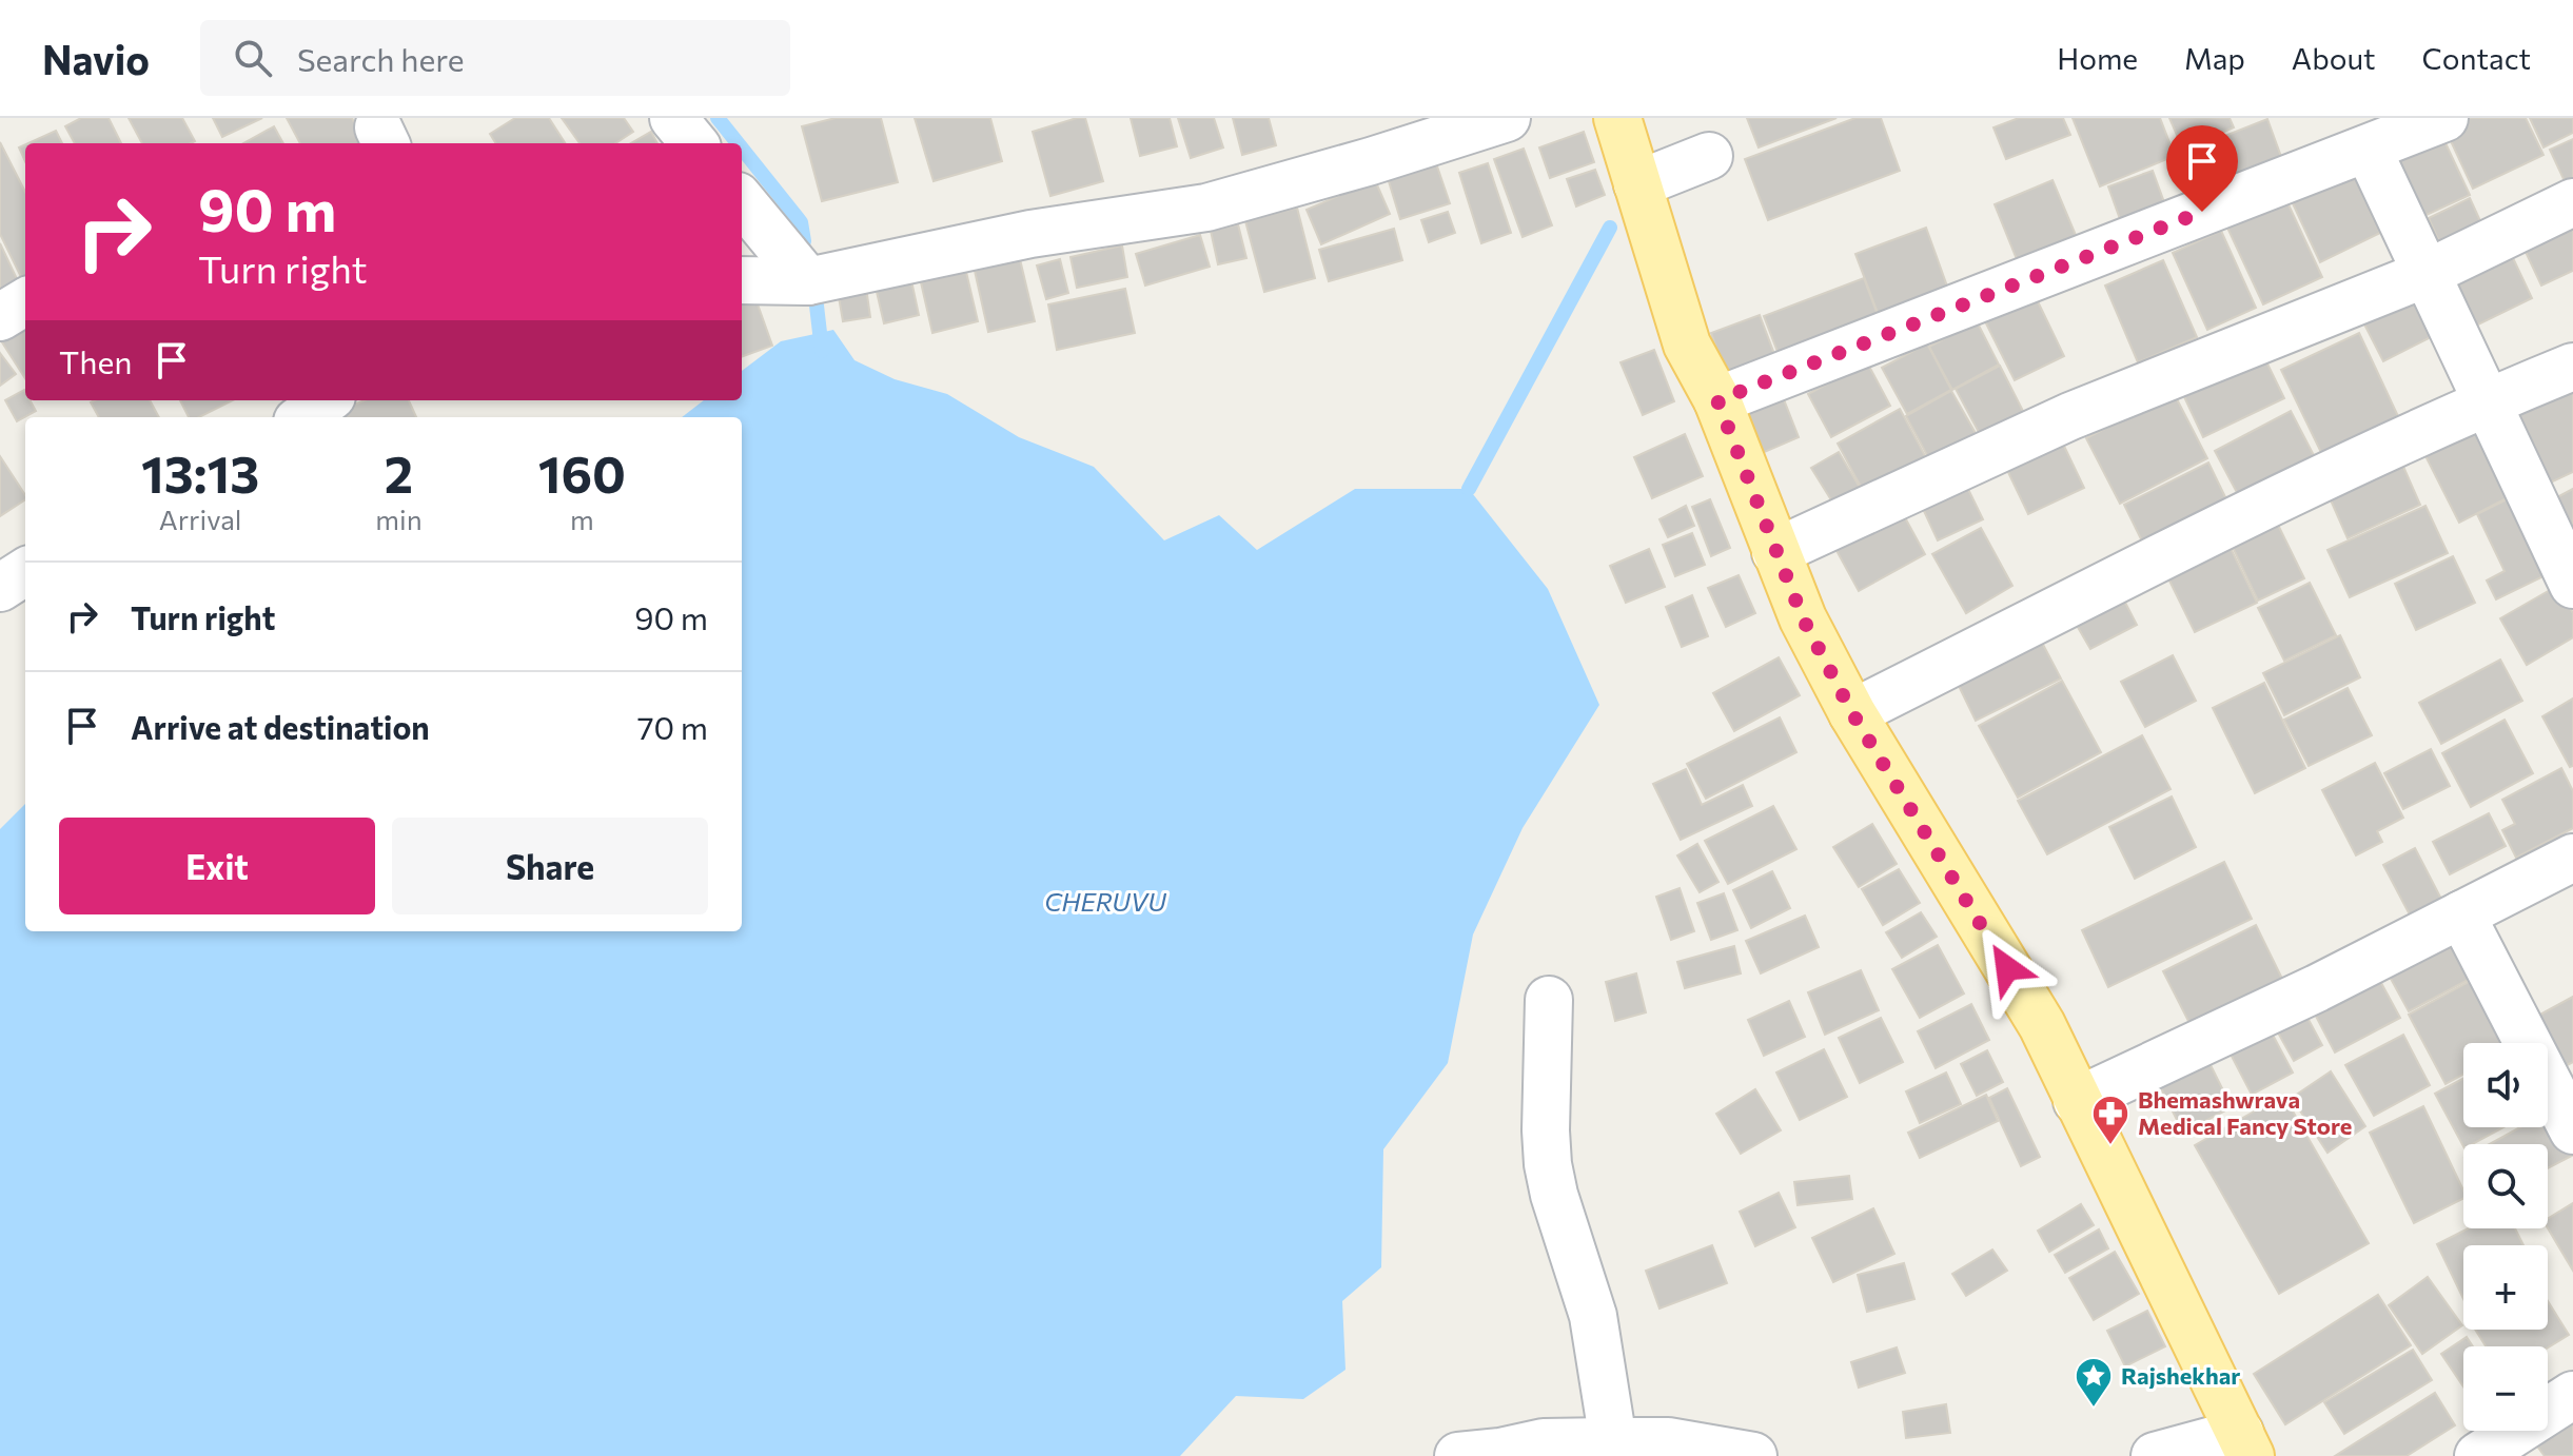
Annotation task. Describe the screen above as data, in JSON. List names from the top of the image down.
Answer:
{
  "water": ["CHERUVU"],
  "places": {
    "pharmacy": ["Bhemashwrava Medical Fancy Store"],
    "place": ["Rajshekhar"]
  },
  "page": {
    "header": "Navio",
    "search": "Search here",
    "nav": [
      "Home",
      "Map",
      "About",
      "Contact"
    ],
    "turn": ["90 m", "Turn right"],
    "then": "Then",
    "eta": [
      "13:13",
      "Arrival",
      "2",
      "min",
      "160",
      "m"
    ],
    "list": [
      {
        "name": "Turn right",
        "value": "90 m"
      },
      {
        "name": "Arrive at destination",
        "value": "70 m"
      }
    ],
    "buttons": ["Exit", "Share"],
    "map_buttons": ["+", "−"]
  }
}
